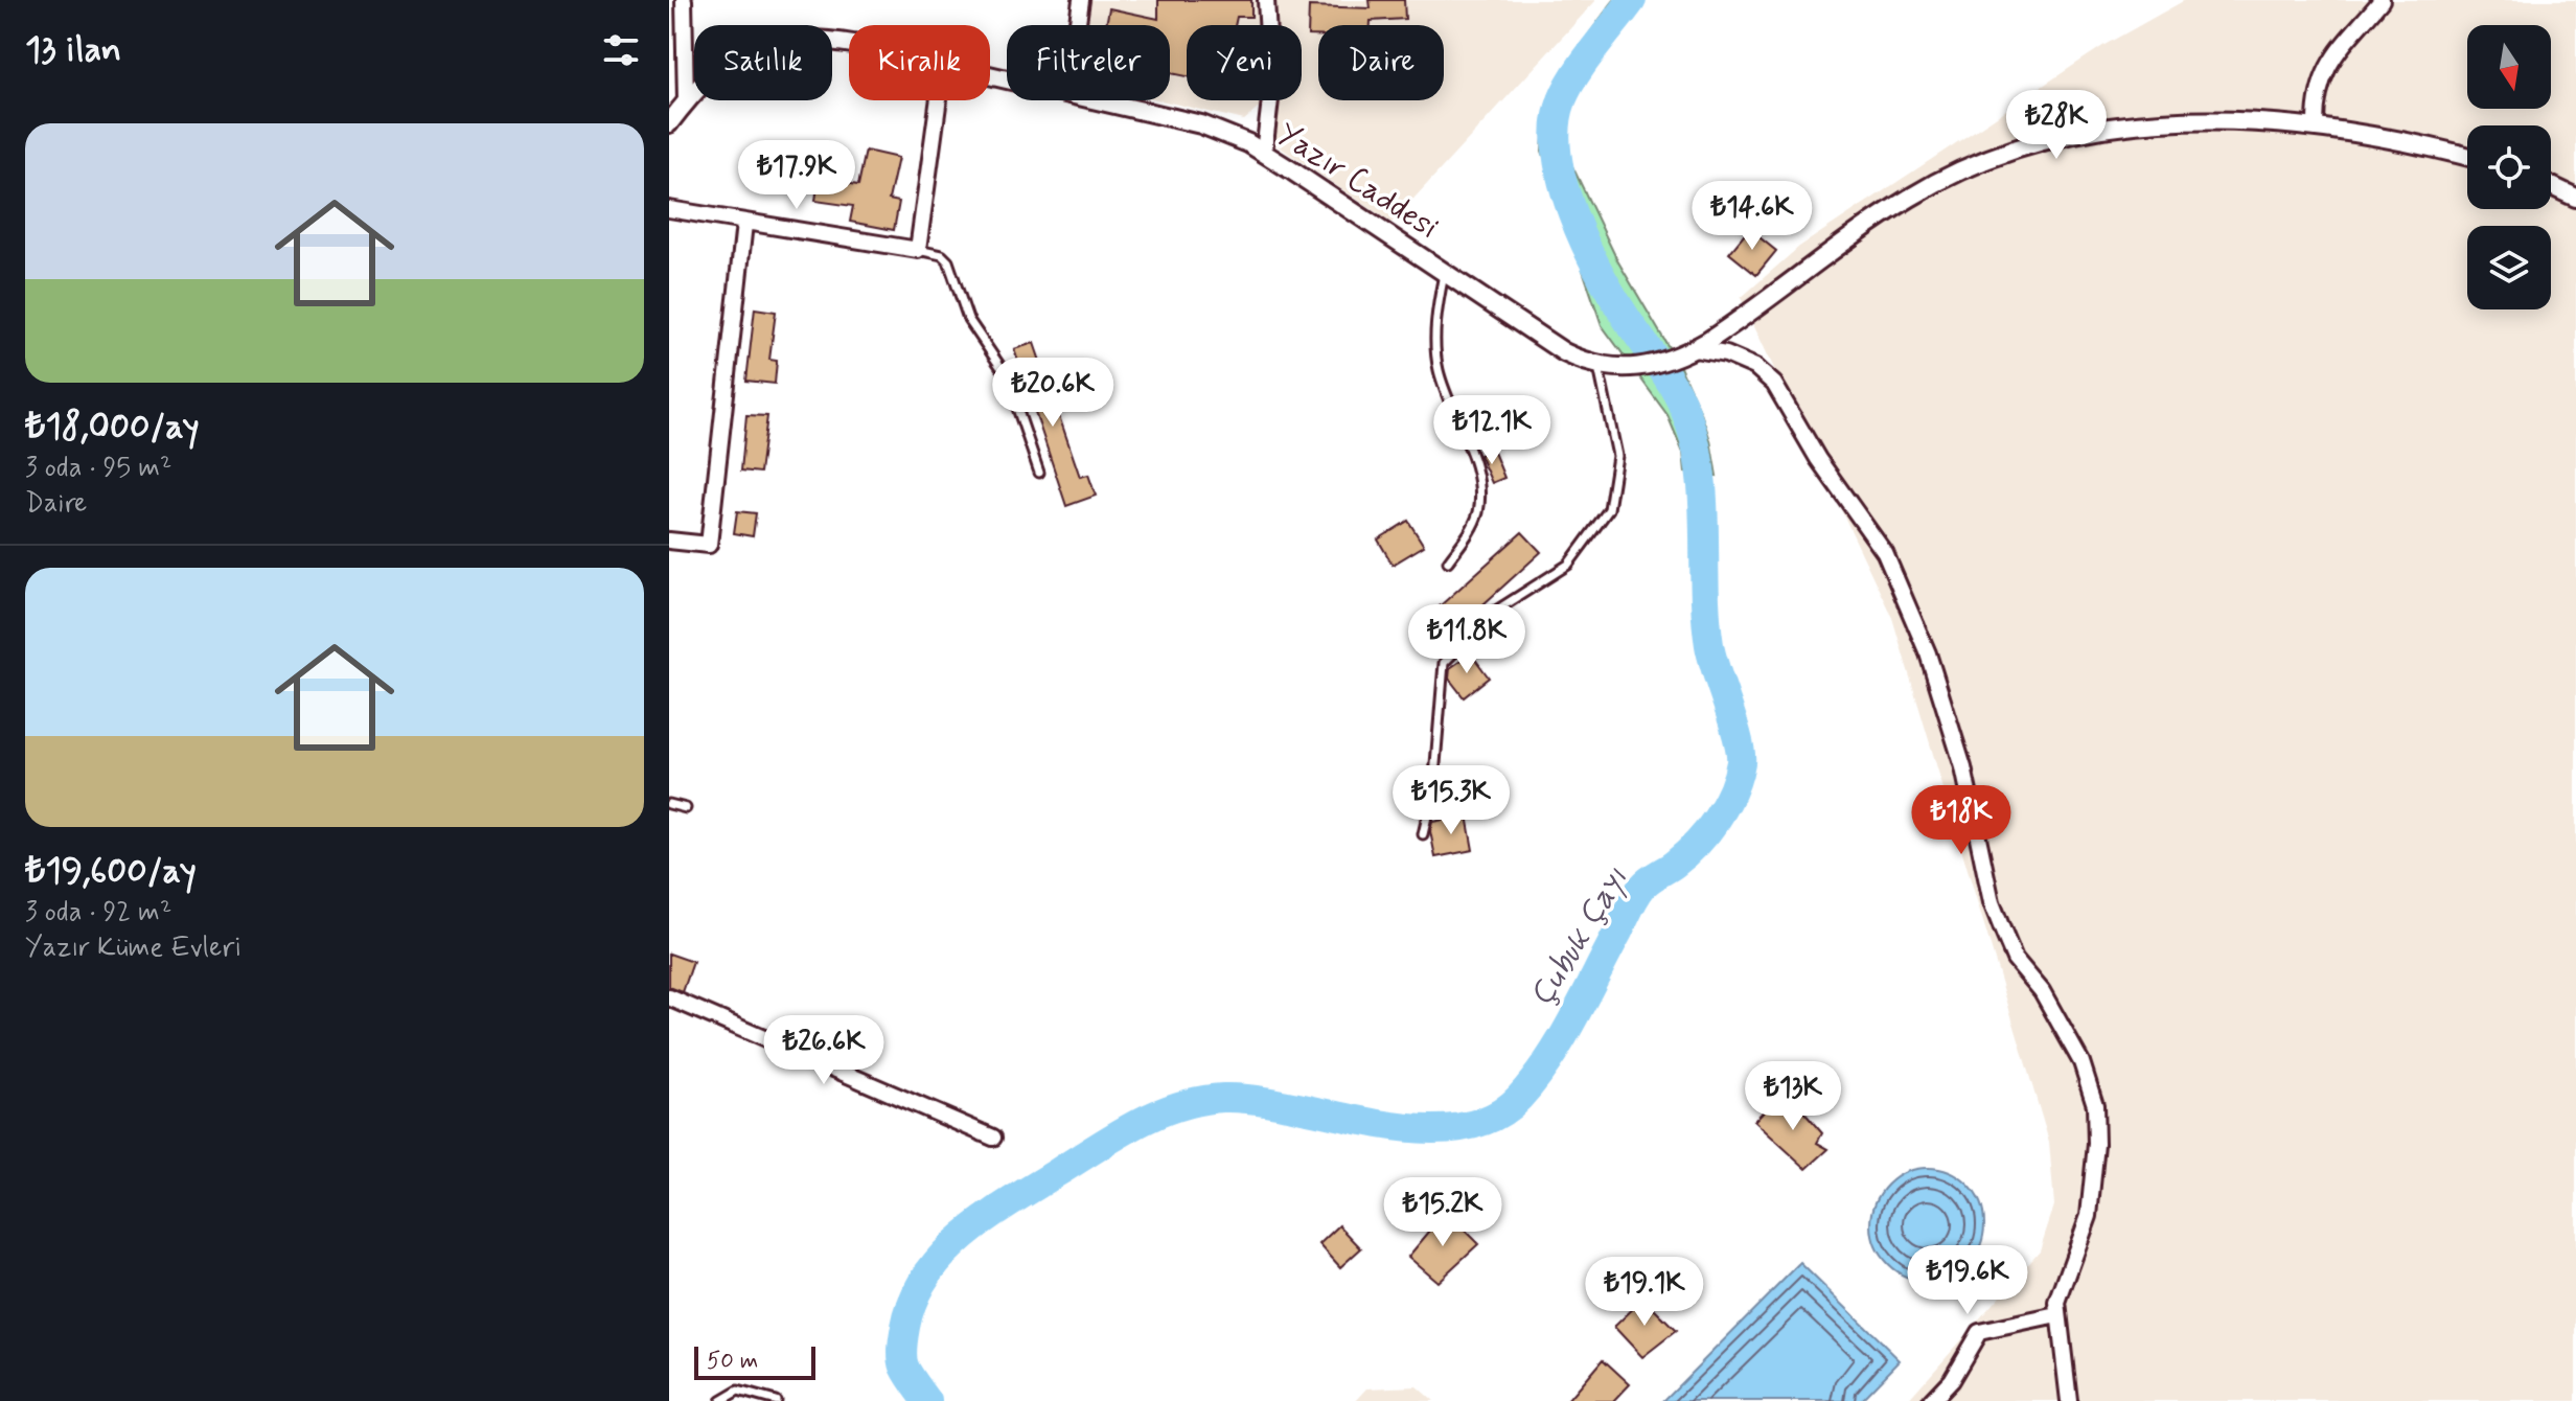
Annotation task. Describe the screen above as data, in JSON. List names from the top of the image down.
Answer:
{
  "streets": {
    "street": ["Yazır Caddesi"]
  },
  "water": ["Çubuk Çayı"],
  "scale_bar": "50 m",
  "north": "bottom",
  "page": {
    "heading": "13 ilan",
    "chip": [
      "Satılık",
      "Kiralık",
      "Filtreler",
      "Yeni",
      "Daire"
    ],
    "price": [
      "₺28K",
      "₺17.9K",
      "₺14.6K",
      "₺20.6K",
      "₺12.1K",
      "₺11.8K",
      "₺15.3K",
      "₺18K",
      "₺26.6K",
      "₺13K",
      "₺15.2K",
      "₺19.6K",
      "₺19.1K"
    ],
    "list": [
      {
        "name": "₺18,000/ay",
        "note": "3 oda · 95 m² · Daire"
      },
      {
        "name": "₺19,600/ay",
        "note": "3 oda · 92 m² · Yazır Küme Evleri"
      }
    ],
    "scale": "50 m"
  }
}
